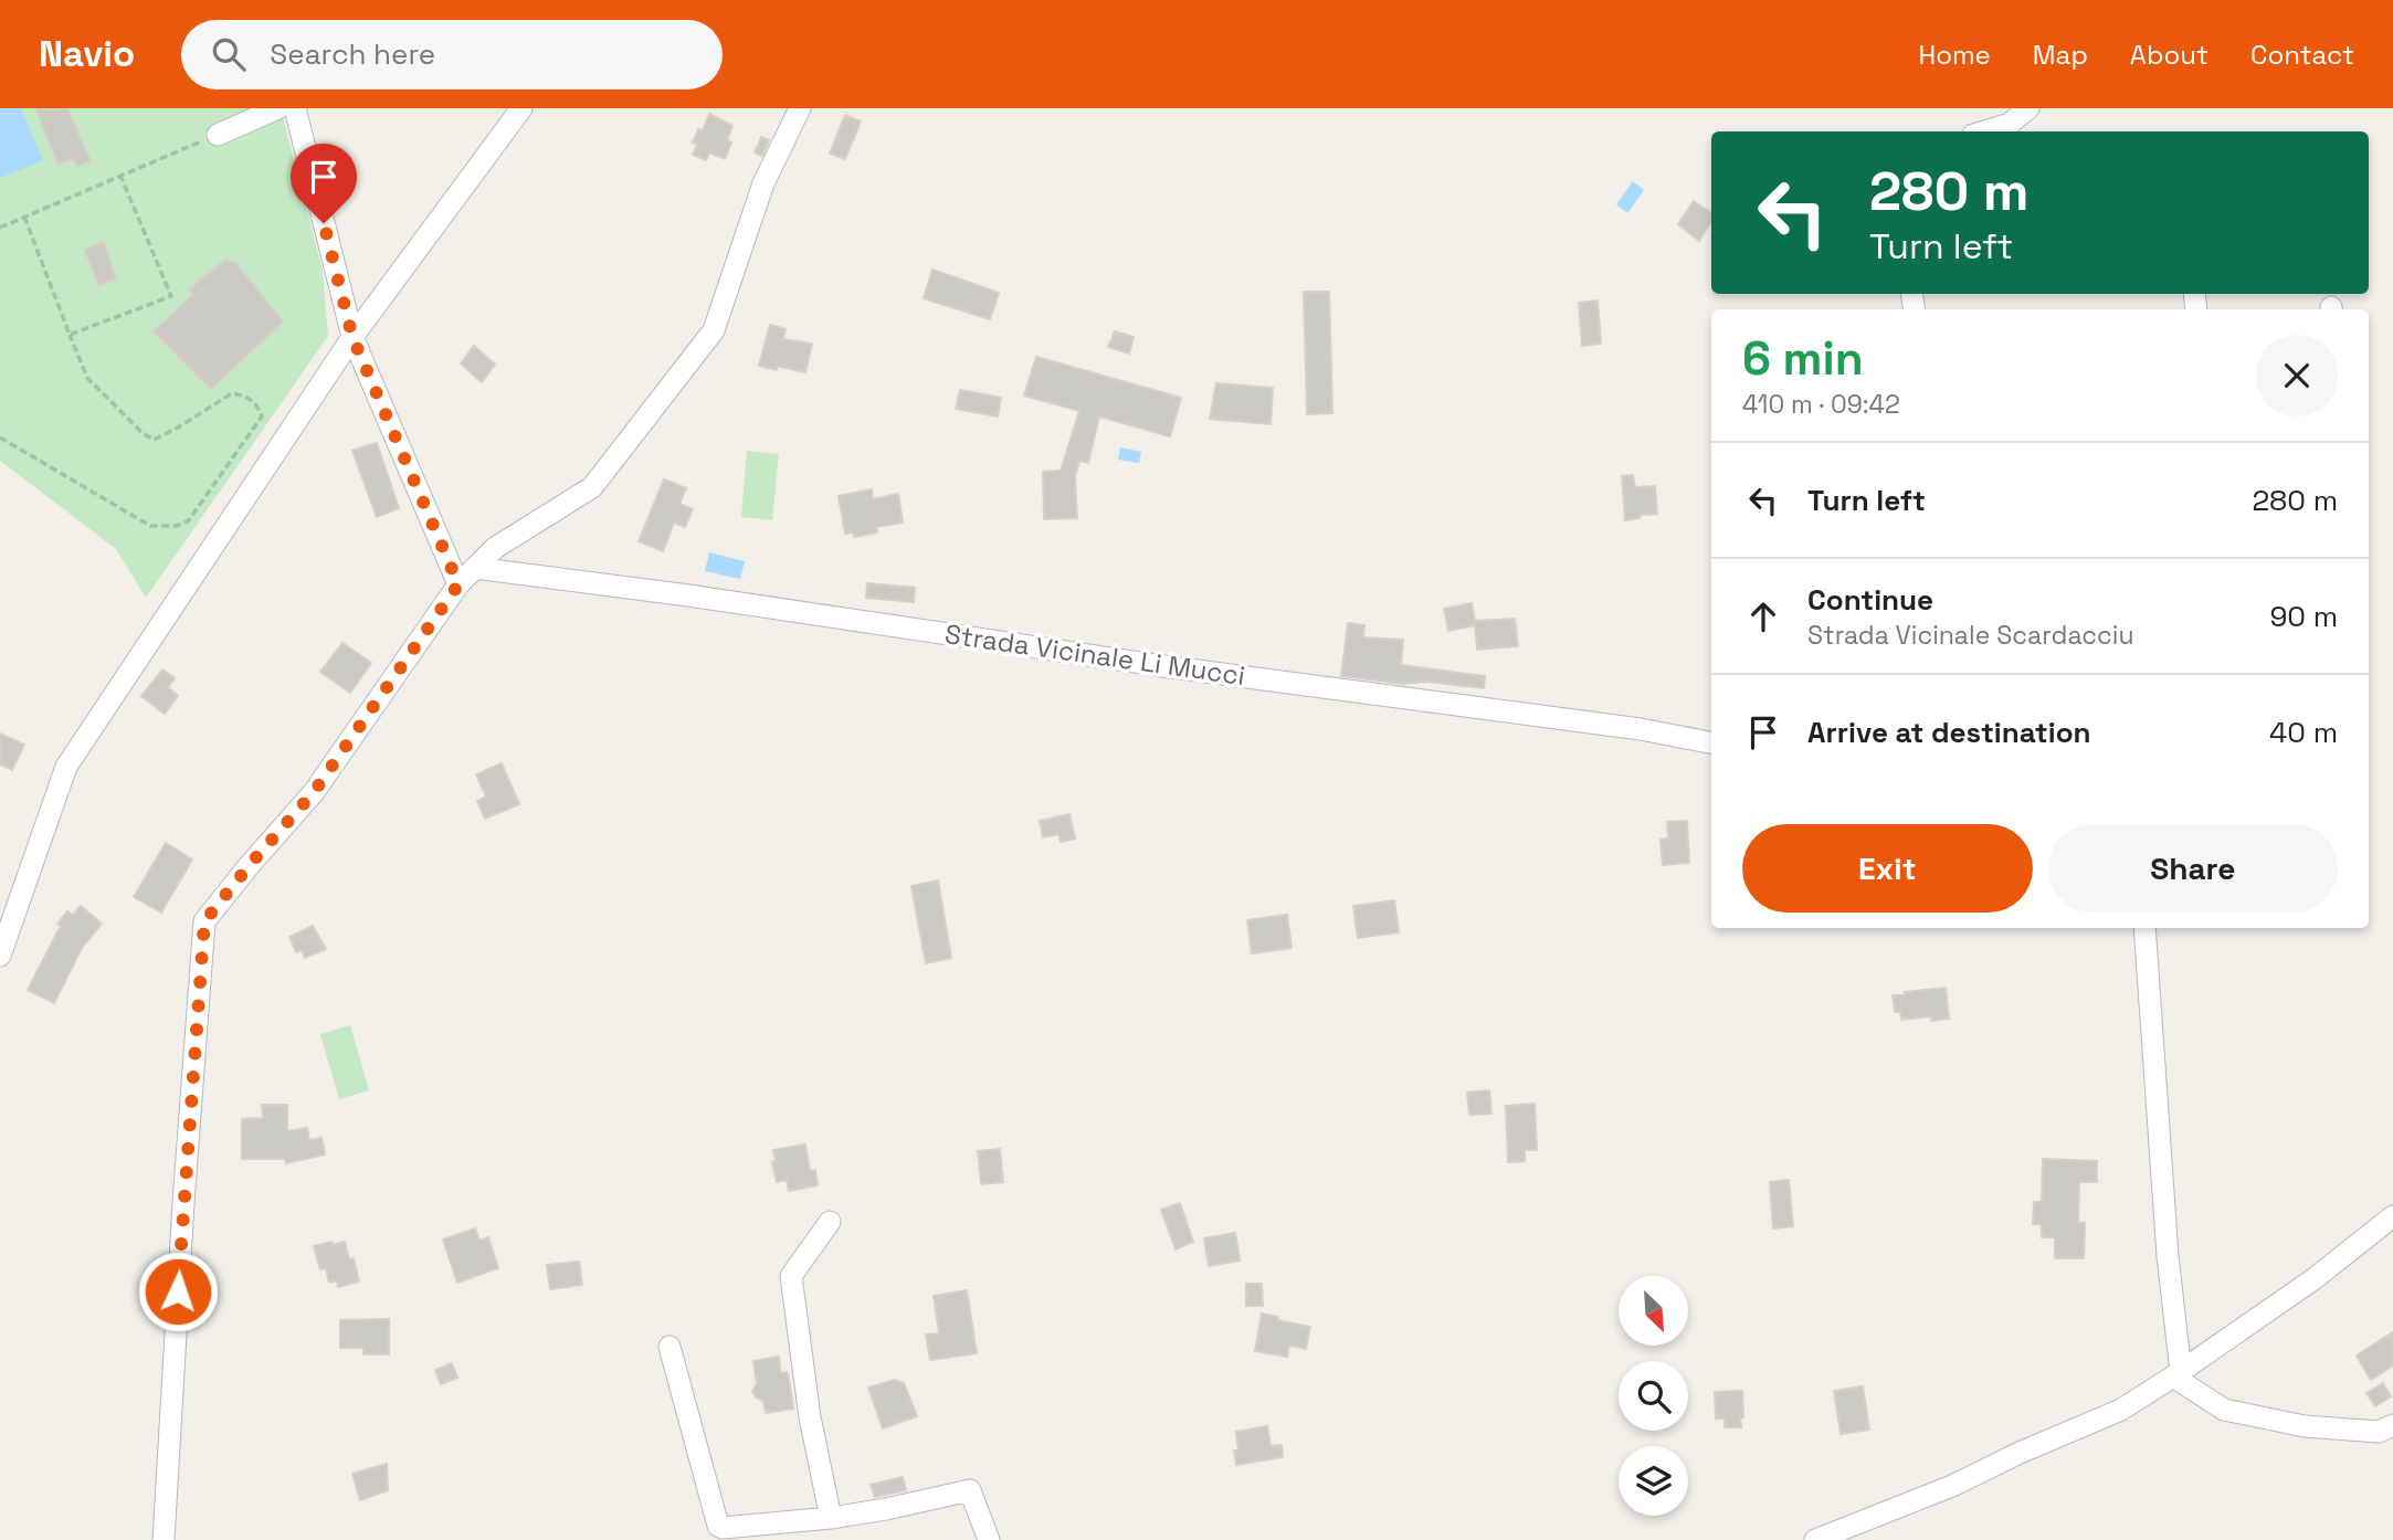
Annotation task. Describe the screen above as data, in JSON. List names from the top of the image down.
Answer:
{
  "streets": {
    "street": ["Strada Vicinale Li Mucci"]
  },
  "north": "bottom right",
  "page": {
    "header": "Navio",
    "search": "Search here",
    "nav": [
      "Home",
      "Map",
      "About",
      "Contact"
    ],
    "turn": ["280 m", "Turn left"],
    "heading": ["6 min", "410 m · 09:42"],
    "list": [
      {
        "name": "Turn left",
        "value": "280 m"
      },
      {
        "name": "Continue",
        "note": "Strada Vicinale Scardacciu",
        "value": "90 m"
      },
      {
        "name": "Arrive at destination",
        "value": "40 m"
      }
    ],
    "buttons": ["Exit", "Share"]
  }
}
